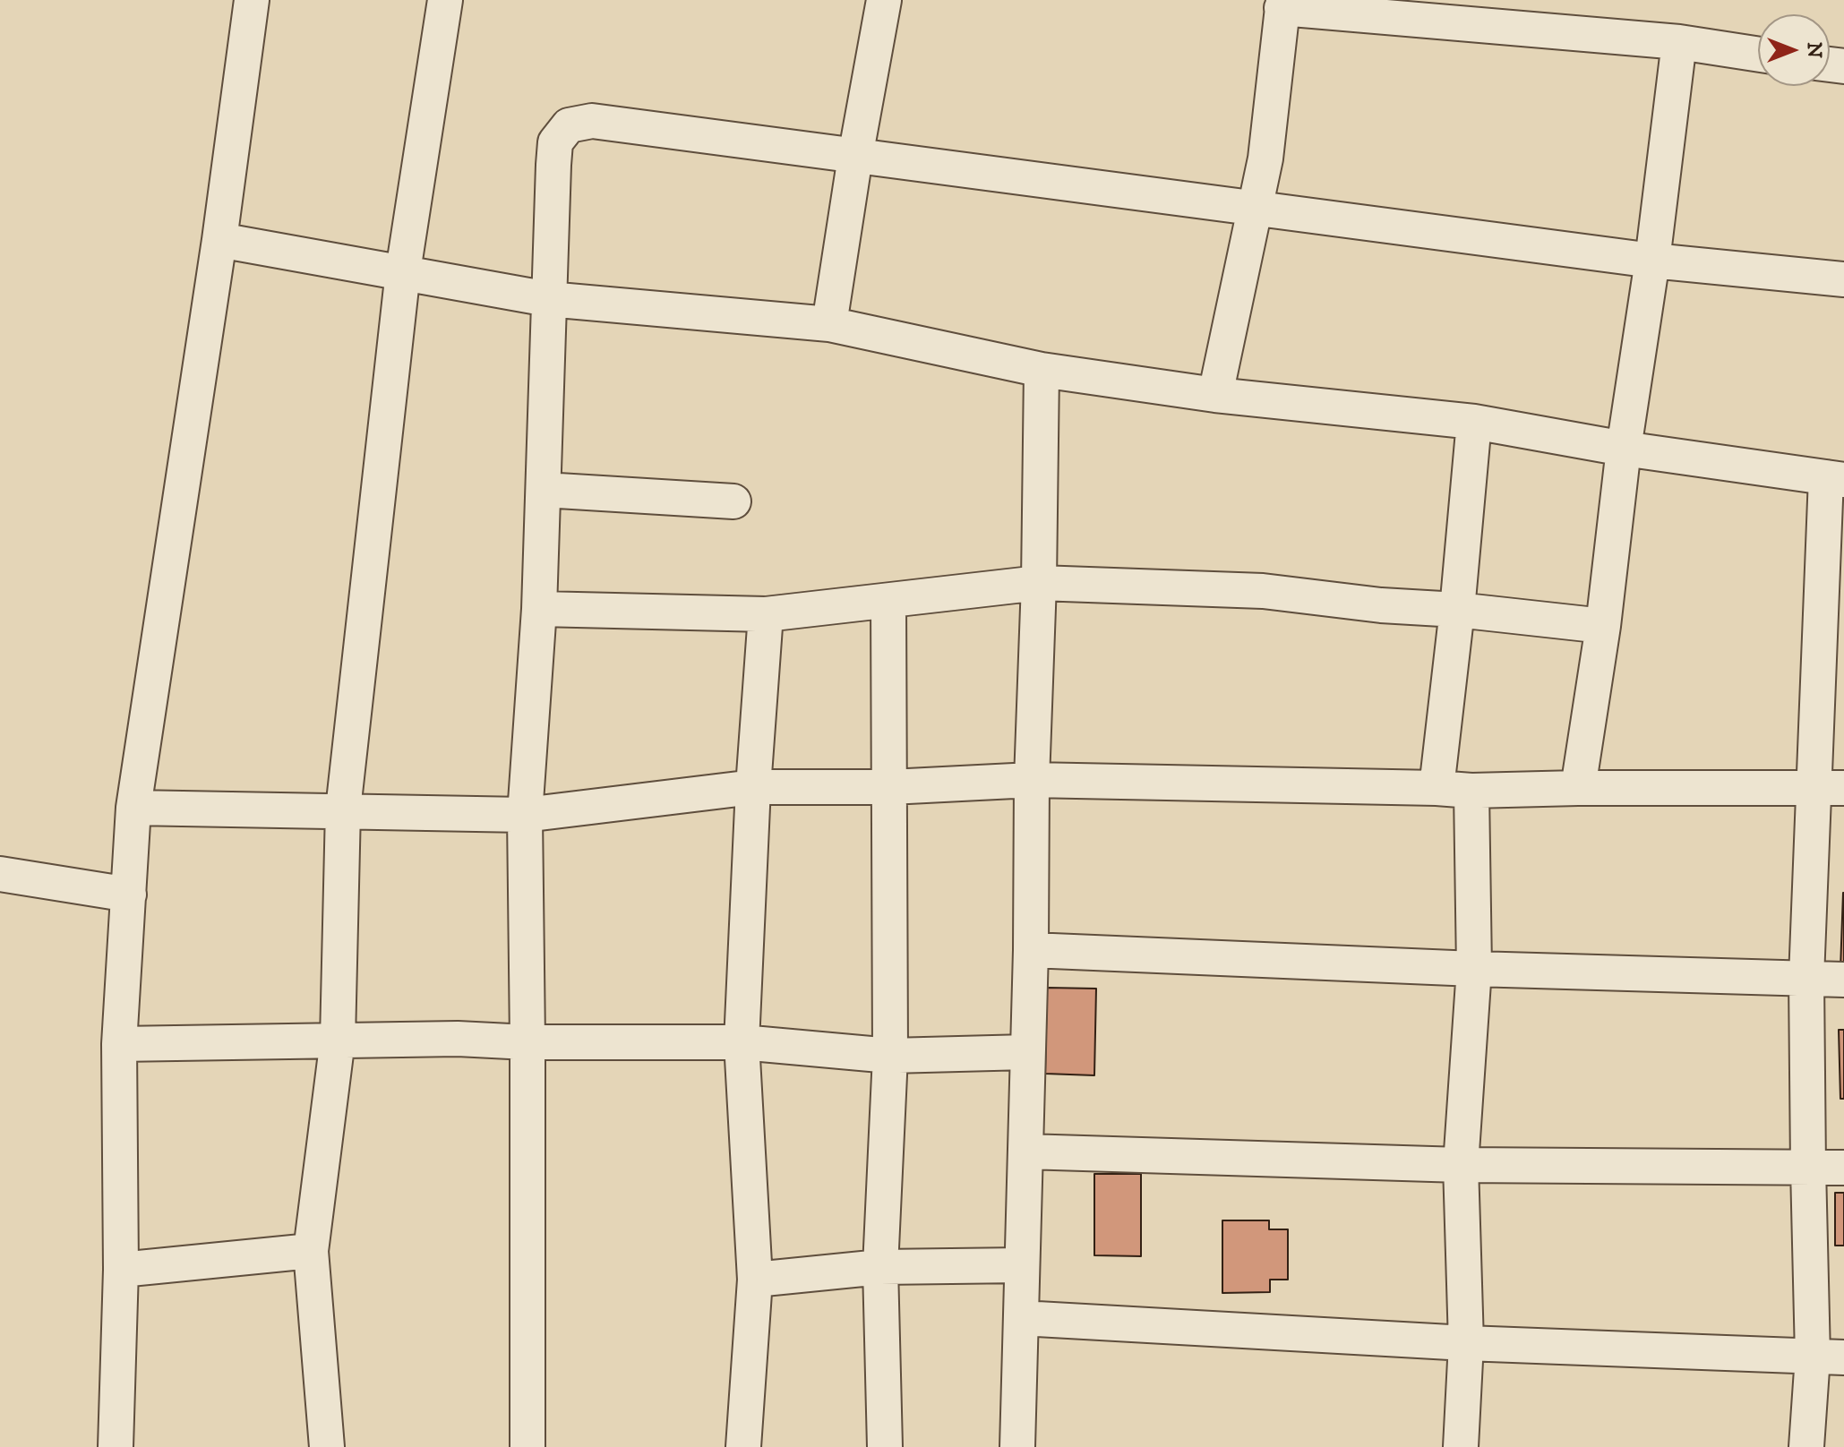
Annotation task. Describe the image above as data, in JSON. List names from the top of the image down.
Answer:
{
  "north": "right"
}
